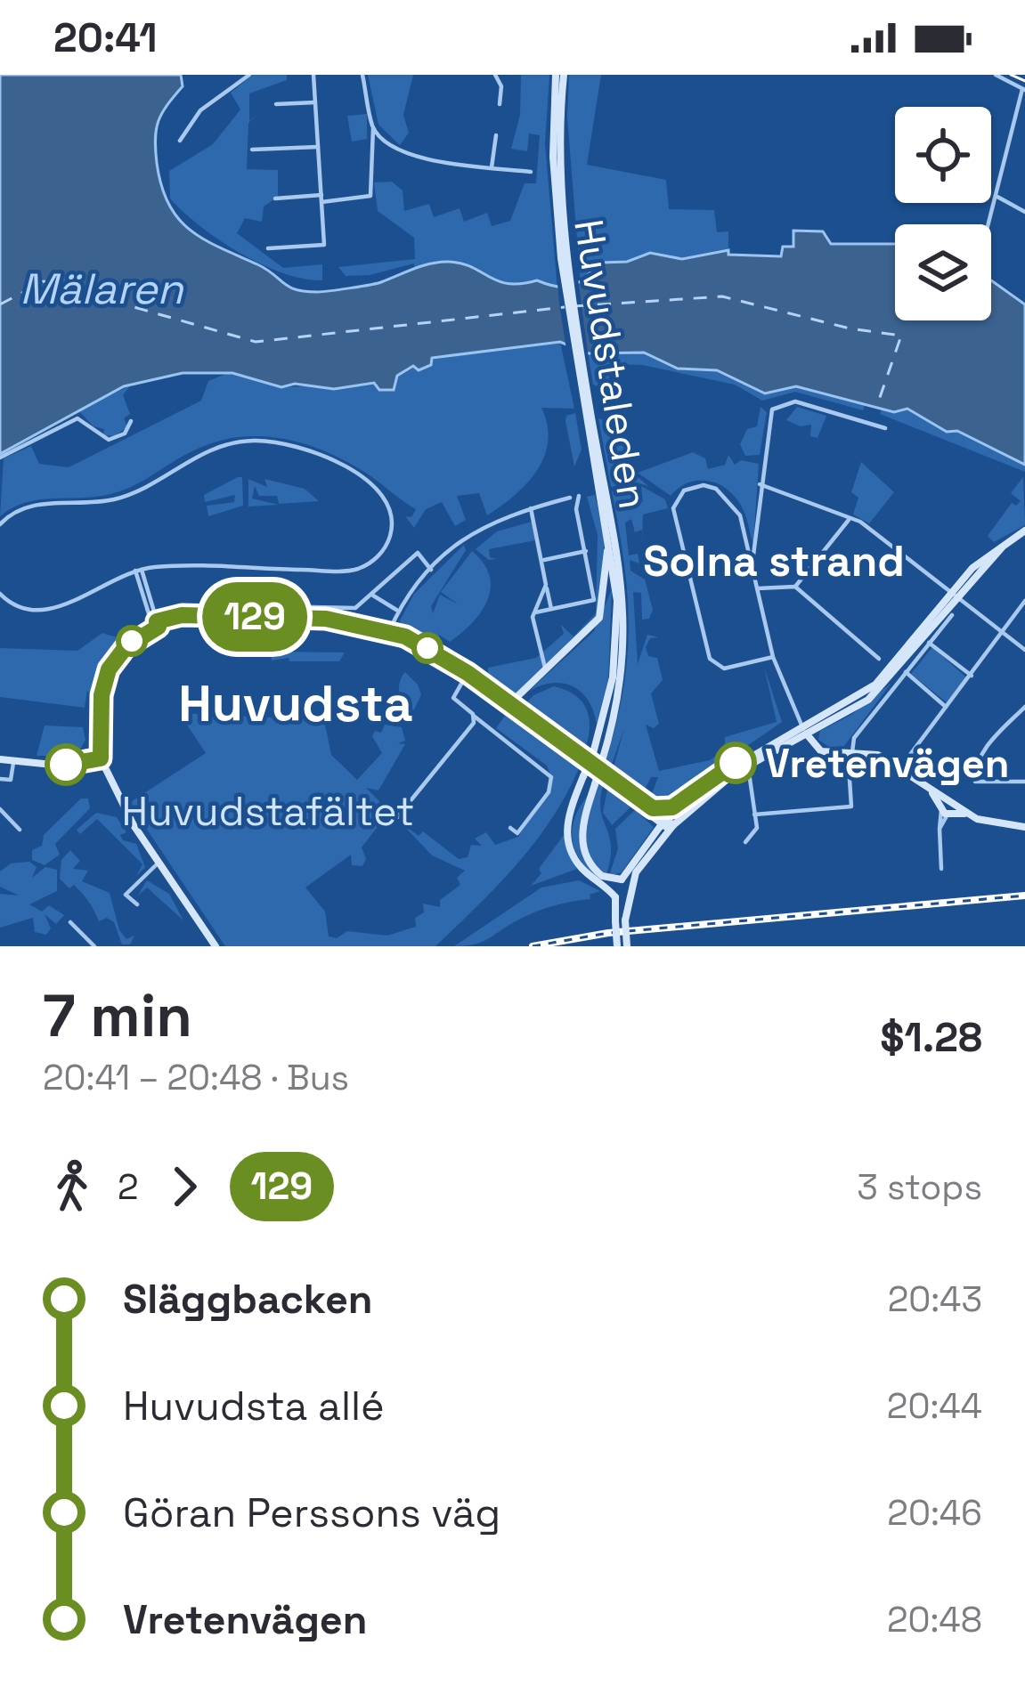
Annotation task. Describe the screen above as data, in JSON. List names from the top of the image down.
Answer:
{
  "streets": {
    "street": ["Huvudstaleden"]
  },
  "districts": ["Solna strand", "Huvudsta"],
  "water": ["Mälaren"],
  "parks": ["Huvudstafältet"],
  "places": ["Vretenvägen"],
  "lines": ["bus line 129"],
  "page": {
    "status": "20:41",
    "on_map": "129",
    "heading": ["7 min", "20:41 – 20:48 · Bus", "$1.28"],
    "legs": ["2", "129", "3 stops"],
    "list": [
      {
        "name": "Släggbacken",
        "value": "20:43"
      },
      {
        "name": "Huvudsta allé",
        "value": "20:44"
      },
      {
        "name": "Göran Perssons väg",
        "value": "20:46"
      },
      {
        "name": "Vretenvägen",
        "value": "20:48"
      }
    ]
  }
}
